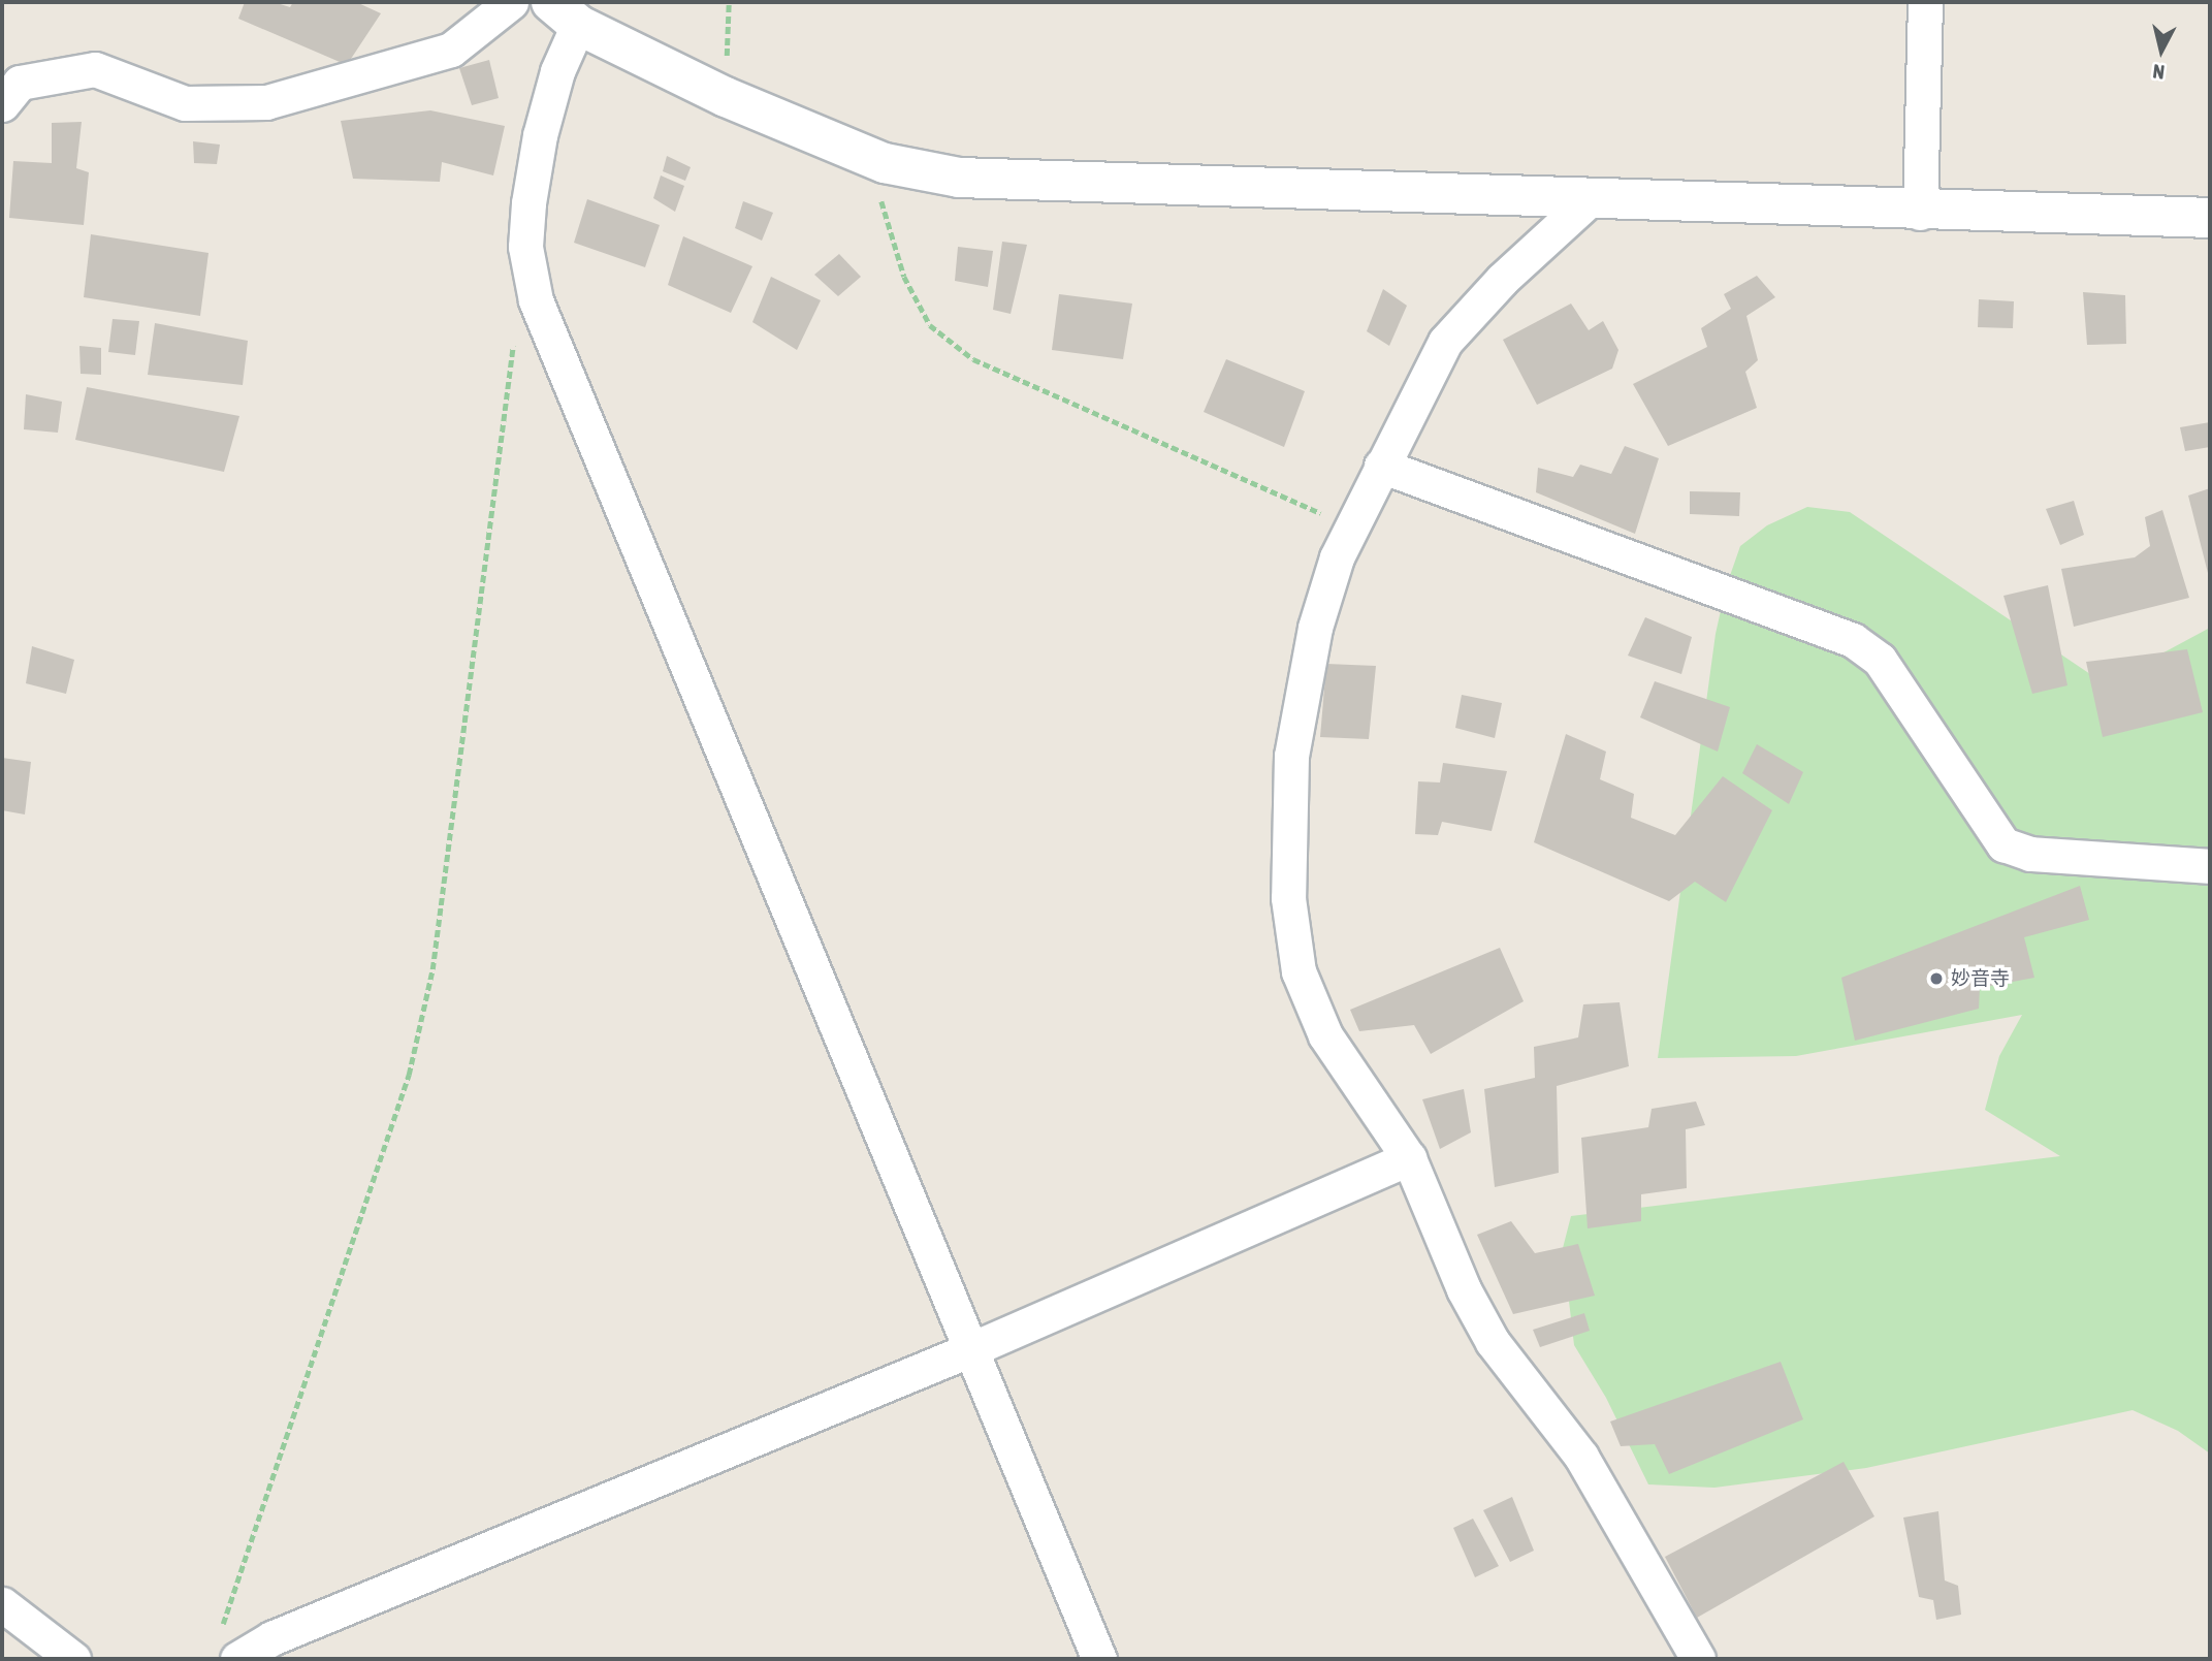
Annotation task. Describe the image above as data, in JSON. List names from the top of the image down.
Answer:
{
  "places": ["妙音寺"],
  "north": "bottom"
}
